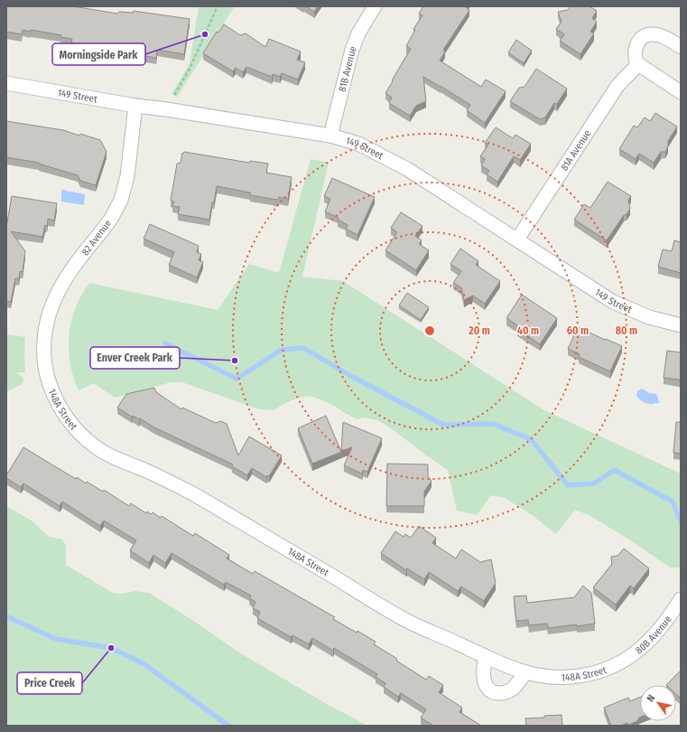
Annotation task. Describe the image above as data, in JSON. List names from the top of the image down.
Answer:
{
  "streets": {
    "street": [
      "81B Avenue",
      "149 Street",
      "81A Avenue",
      "82 Avenue",
      "148A Street",
      "80B Avenue"
    ]
  },
  "crossings": [
    ["81B Avenue", "149 Street"],
    ["149 Street", "81A Avenue"],
    ["149 Street", "82 Avenue"],
    ["82 Avenue", "148A Street"],
    ["148A Street", "80B Avenue"]
  ],
  "places": ["Morningside Park", "Enver Creek Park", "Price Creek"],
  "north": "top left",
  "rings": [
    "20 m",
    "40 m",
    "60 m",
    "80 m"
  ]
}
